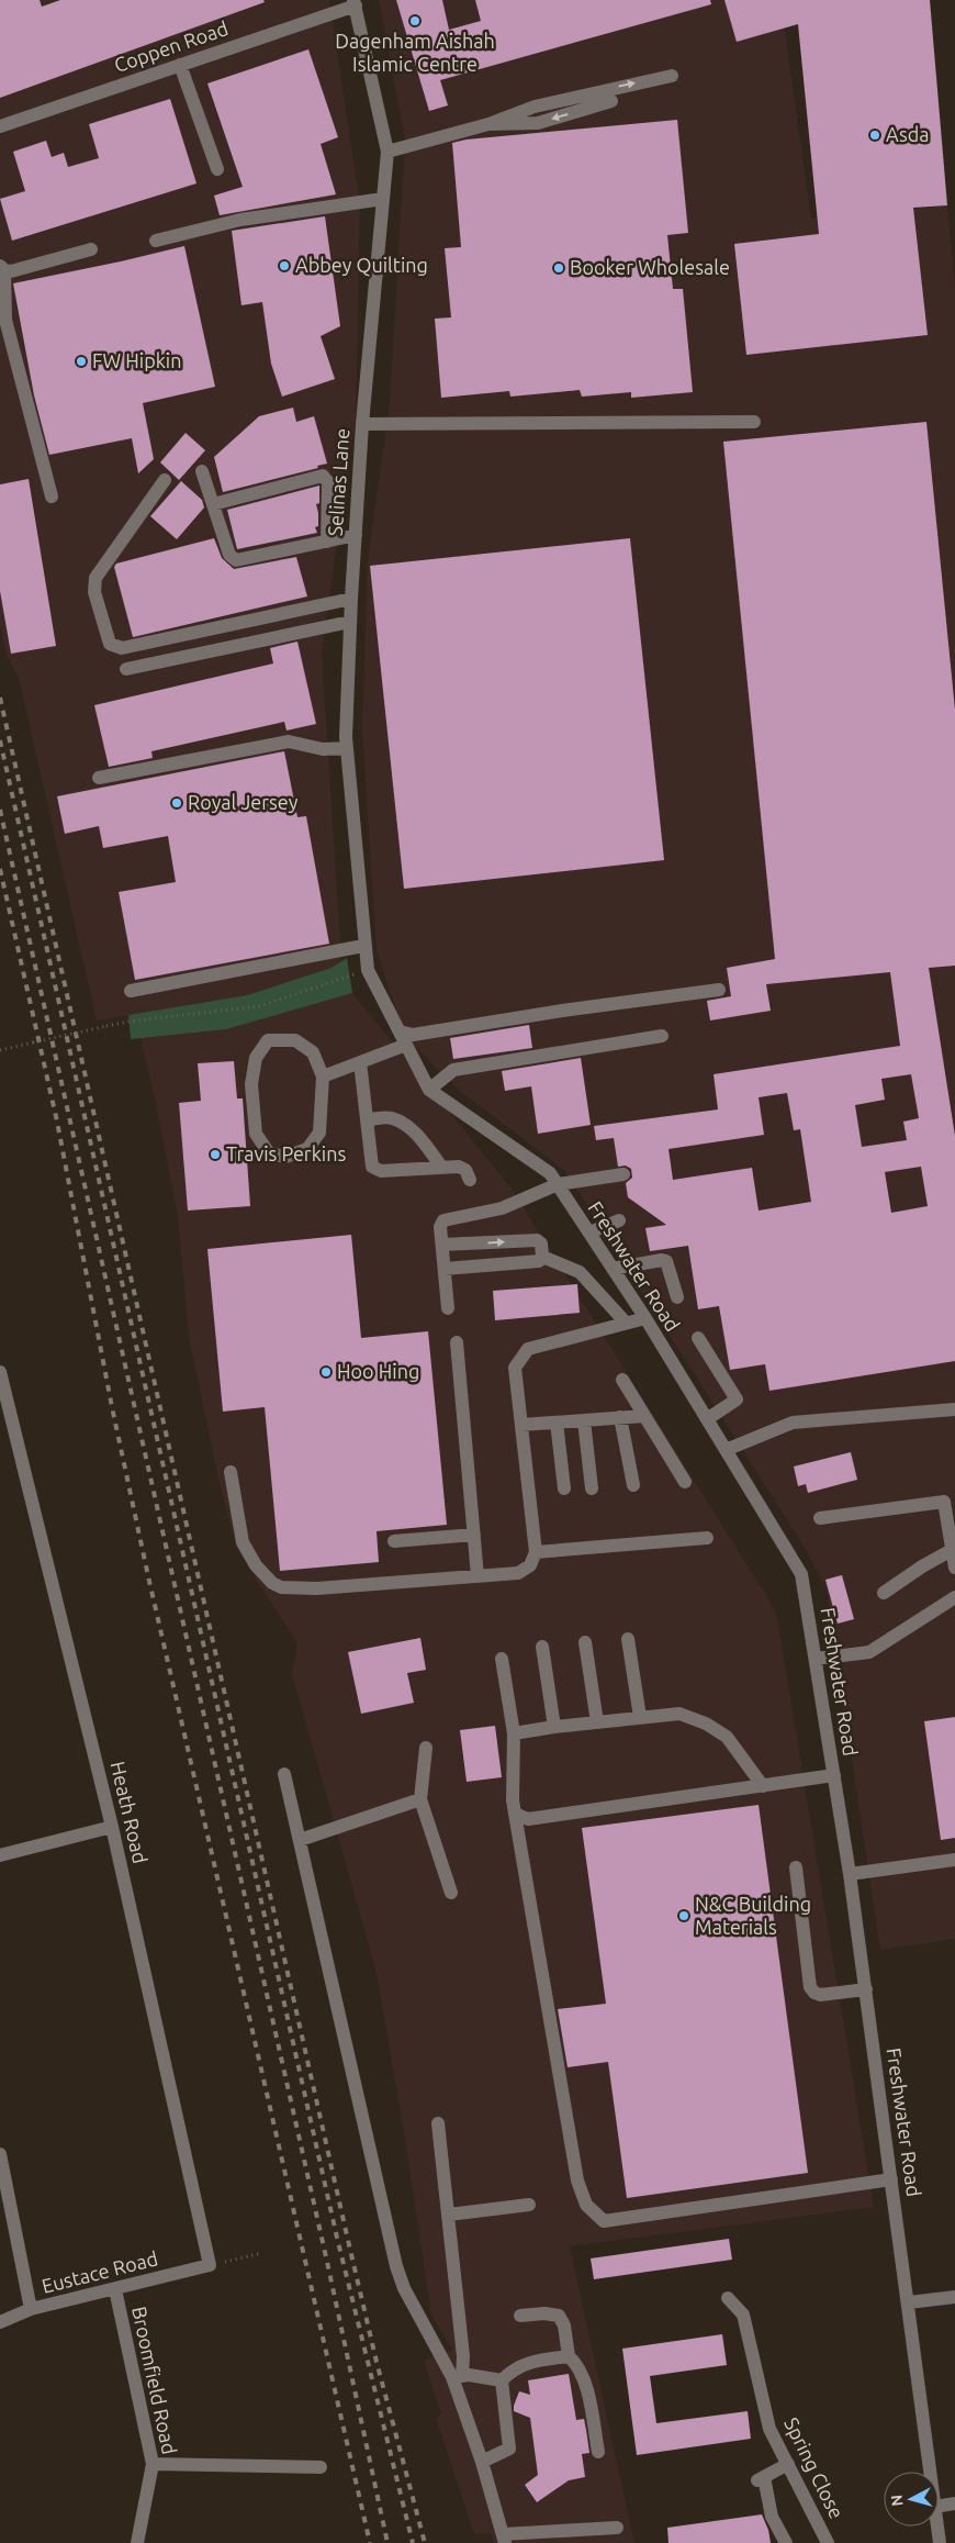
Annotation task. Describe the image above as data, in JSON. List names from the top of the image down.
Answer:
{
  "streets": {
    "street": [
      "Coppen Road",
      "Selinas Lane",
      "Freshwater Road",
      "Heath Road",
      "Eustace Road",
      "Broomfield Road",
      "Spring Close"
    ]
  },
  "crossings": [
    ["Coppen Road", "Selinas Lane"],
    ["Selinas Lane", "Freshwater Road"],
    ["Heath Road", "Eustace Road"],
    ["Eustace Road", "Broomfield Road"]
  ],
  "places": [
    "Dagenham Aishah Islamic Centre",
    "Asda",
    "Abbey Quilting",
    "Booker Wholesale",
    "FW Hipkin",
    "Royal Jersey",
    "Travis Perkins",
    "Hoo Hing",
    "N&C Building Materials"
  ],
  "north": "left"
}
